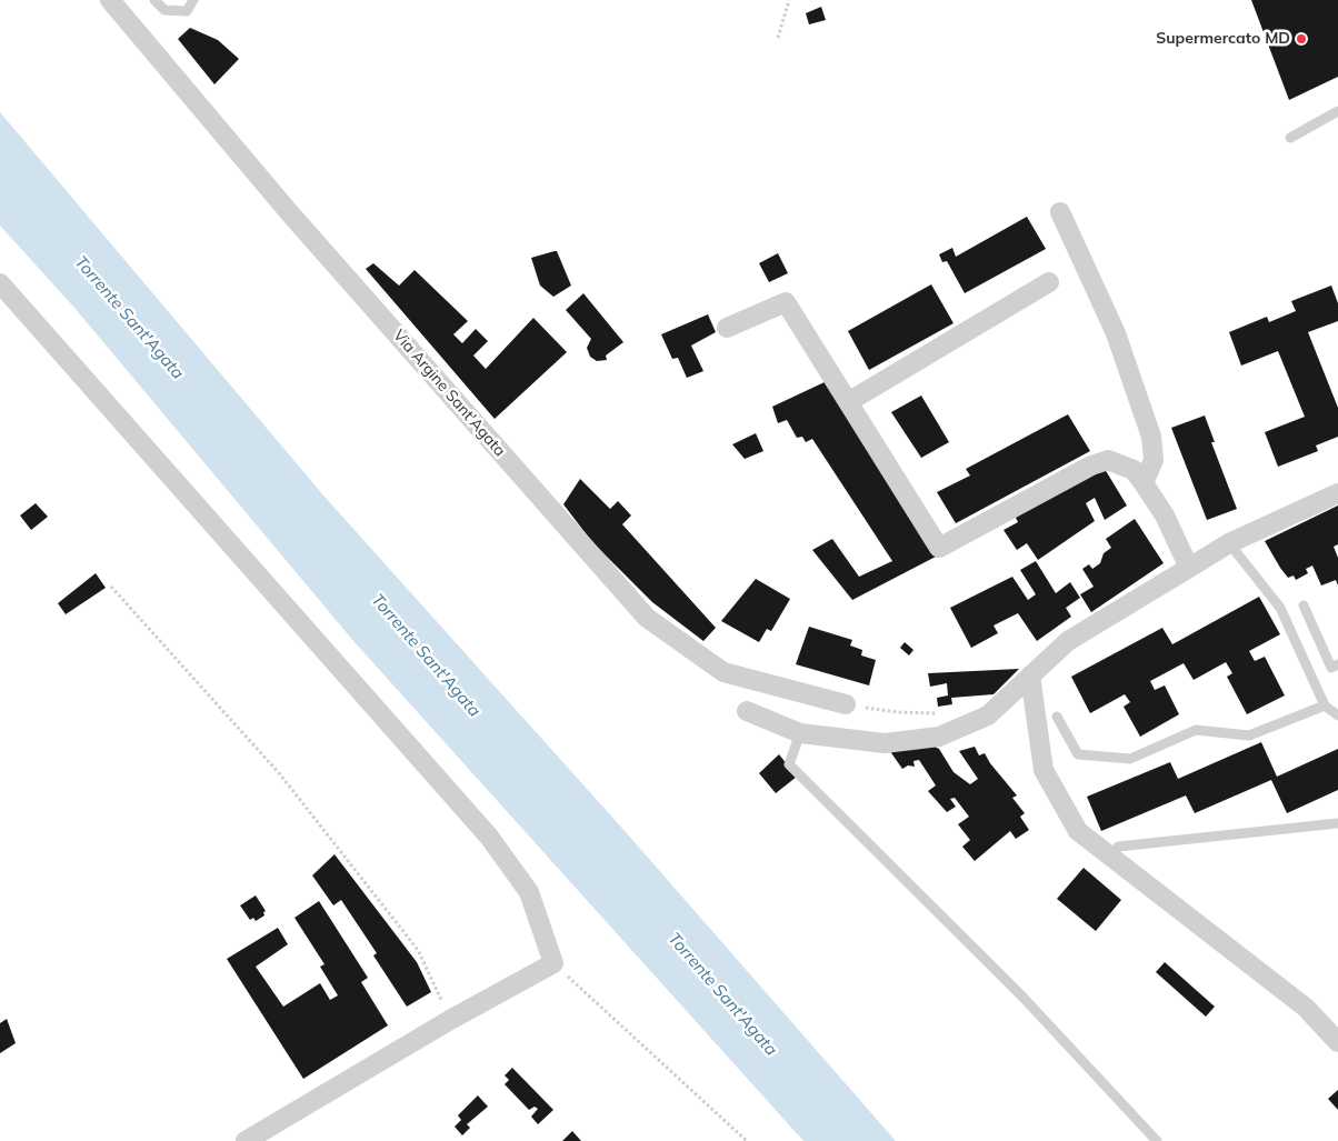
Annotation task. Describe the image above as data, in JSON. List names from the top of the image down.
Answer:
{
  "streets": {
    "street": ["Via Argine Sant'Agata"]
  },
  "water": ["Torrente Sant'Agata"],
  "places": ["Supermercato MD"]
}
